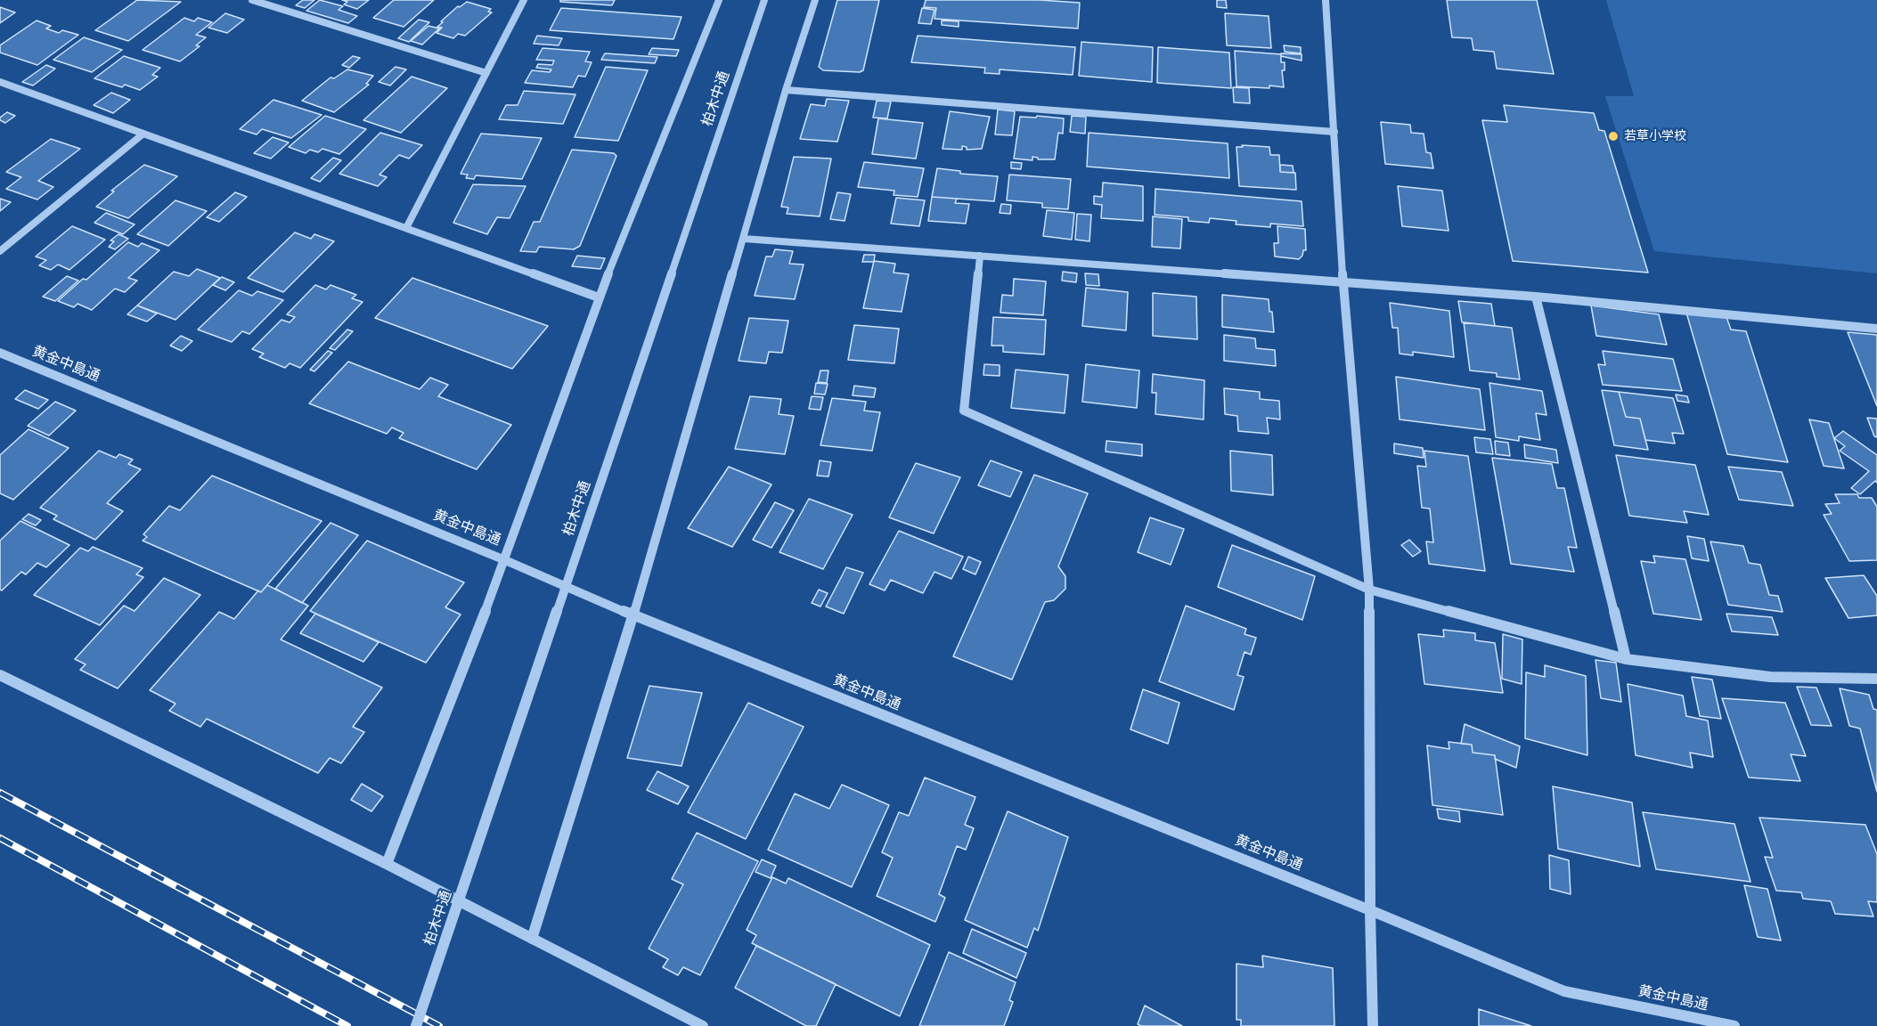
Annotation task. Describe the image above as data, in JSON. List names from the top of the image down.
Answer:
{
  "streets": {
    "street": ["柏木中通", "黄金中島通"]
  },
  "places": ["若草小学校"]
}
